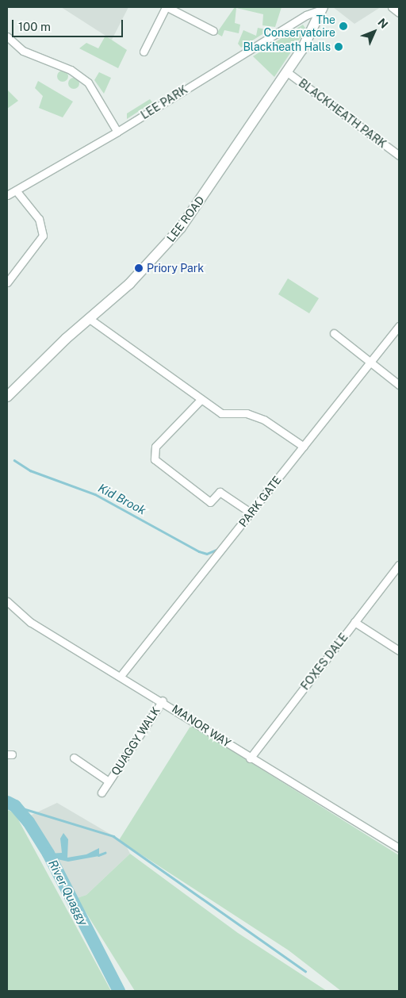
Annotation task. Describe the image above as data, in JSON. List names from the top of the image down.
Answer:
{
  "streets": {
    "main road": ["LEE ROAD"],
    "street": [
      "LEE PARK",
      "BLACKHEATH PARK",
      "PARK GATE",
      "FOXES DALE",
      "MANOR WAY",
      "QUAGGY WALK"
    ]
  },
  "crossings": [
    ["LEE PARK", "LEE ROAD"],
    ["BLACKHEATH PARK", "LEE ROAD"],
    ["PARK GATE", "MANOR WAY"],
    ["FOXES DALE", "MANOR WAY"],
    ["MANOR WAY", "QUAGGY WALK"]
  ],
  "water": ["Kid Brook", "River Quaggy"],
  "places": ["The Conservatoire", "Blackheath Halls", "Priory Park"],
  "scale_bar": "100 m",
  "north": "top right"
}
